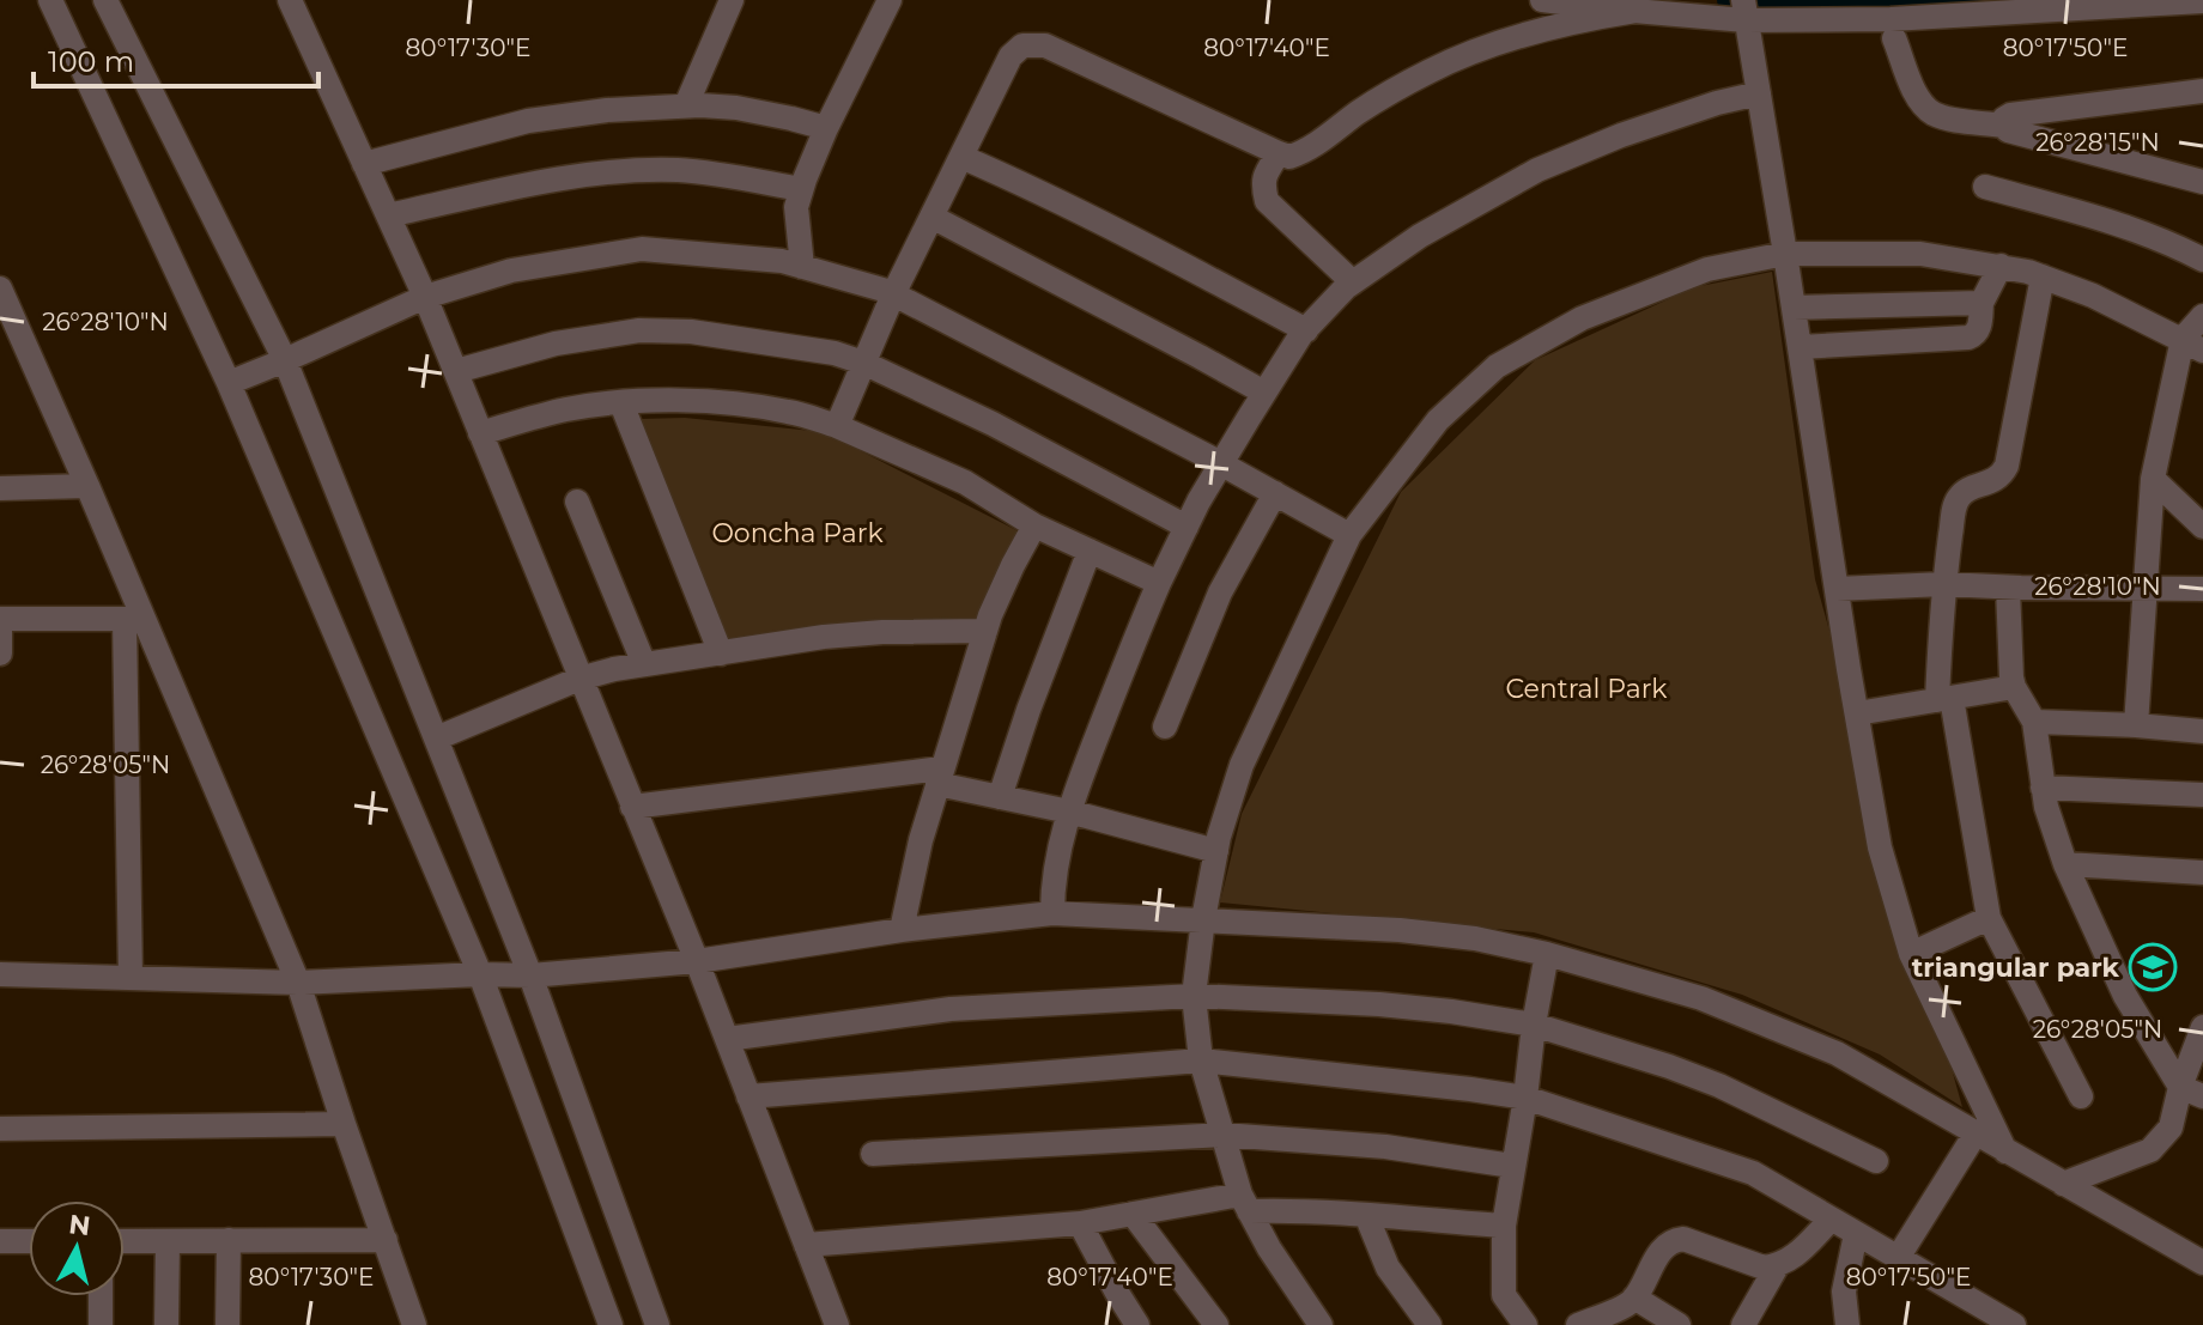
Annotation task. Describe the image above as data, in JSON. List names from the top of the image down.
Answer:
{
  "parks": ["Ooncha Park", "Central Park"],
  "places": {
    "school or university": ["triangular park"]
  },
  "scale_bar": "100 m",
  "north": "top",
  "coordinates": [
    "80°17'30\"E",
    "80°17'40\"E",
    "80°17'50\"E",
    "26°28'15\"N",
    "26°28'10\"N",
    "26°28'05\"N"
  ]
}
